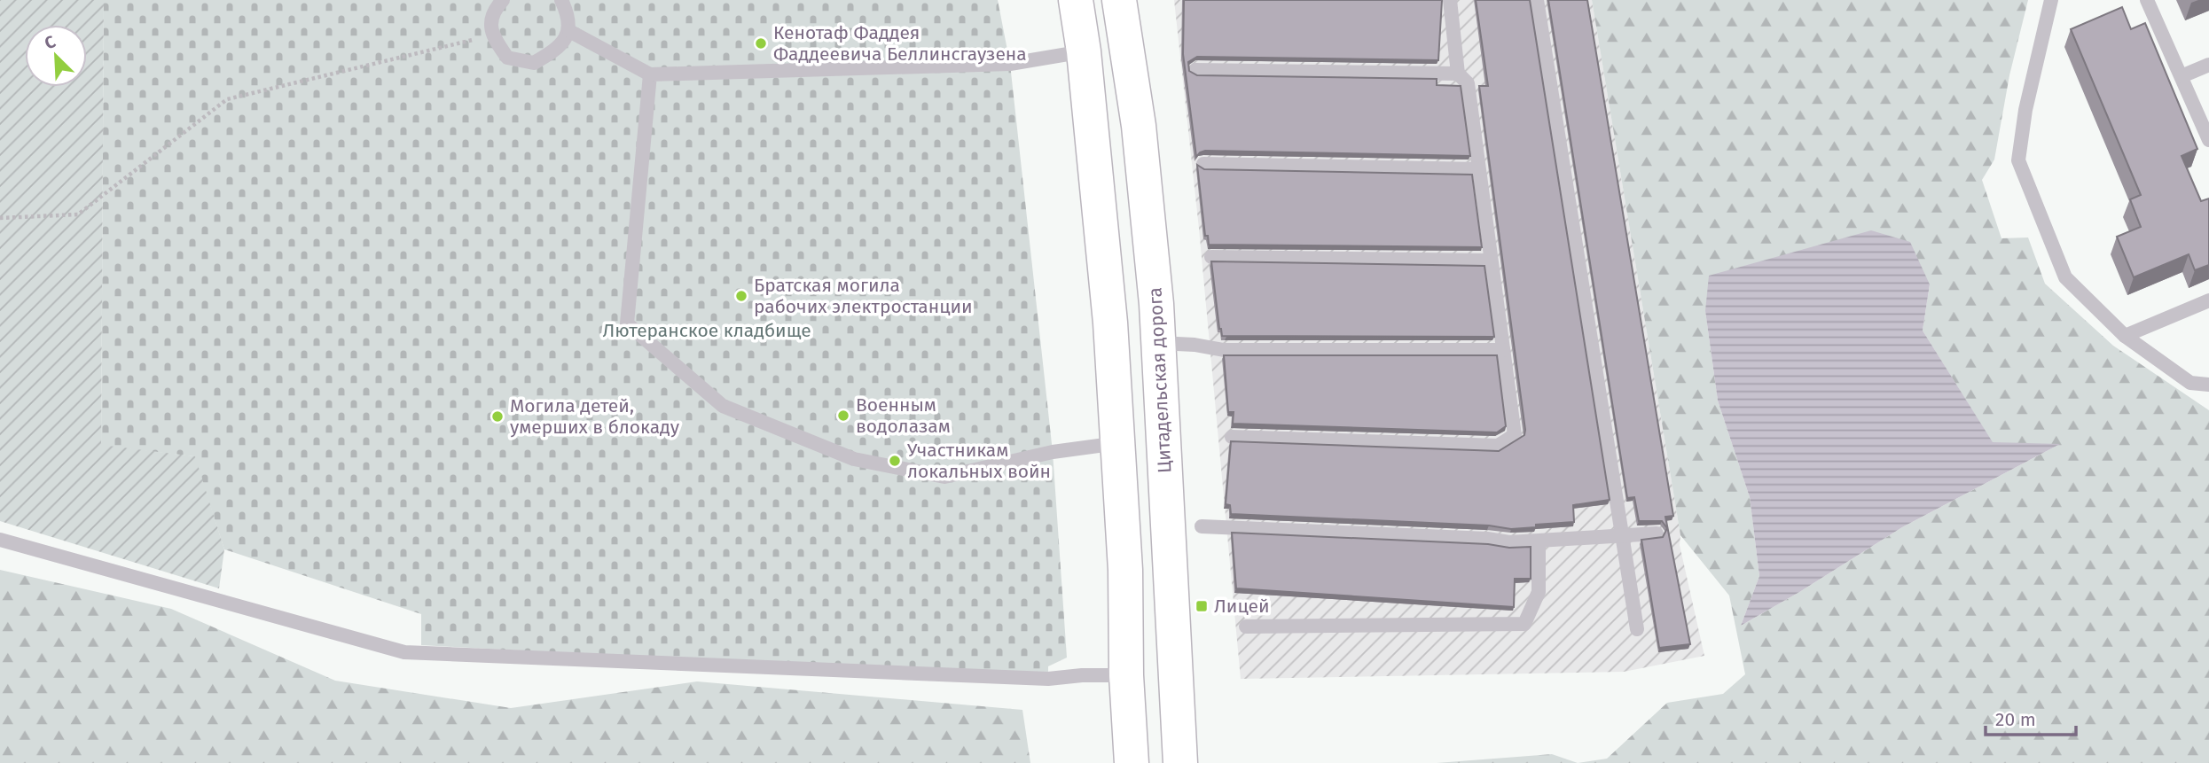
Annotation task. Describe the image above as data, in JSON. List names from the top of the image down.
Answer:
{
  "streets": {
    "street": ["Цитадельская дорога"]
  },
  "parks": ["Лютеранское кладбище"],
  "places": {
    "other": [
      "Кенотаф Фаддея Фаддеевича Беллинсгаузена",
      "Братская могила рабочих электростанции",
      "Военным водолазам",
      "Могила детей, умерших в блокаду",
      "Участникам локальных войн"
    ],
    "transit": ["Лицей"]
  },
  "scale_bar": "20 m",
  "north": "top left"
}
